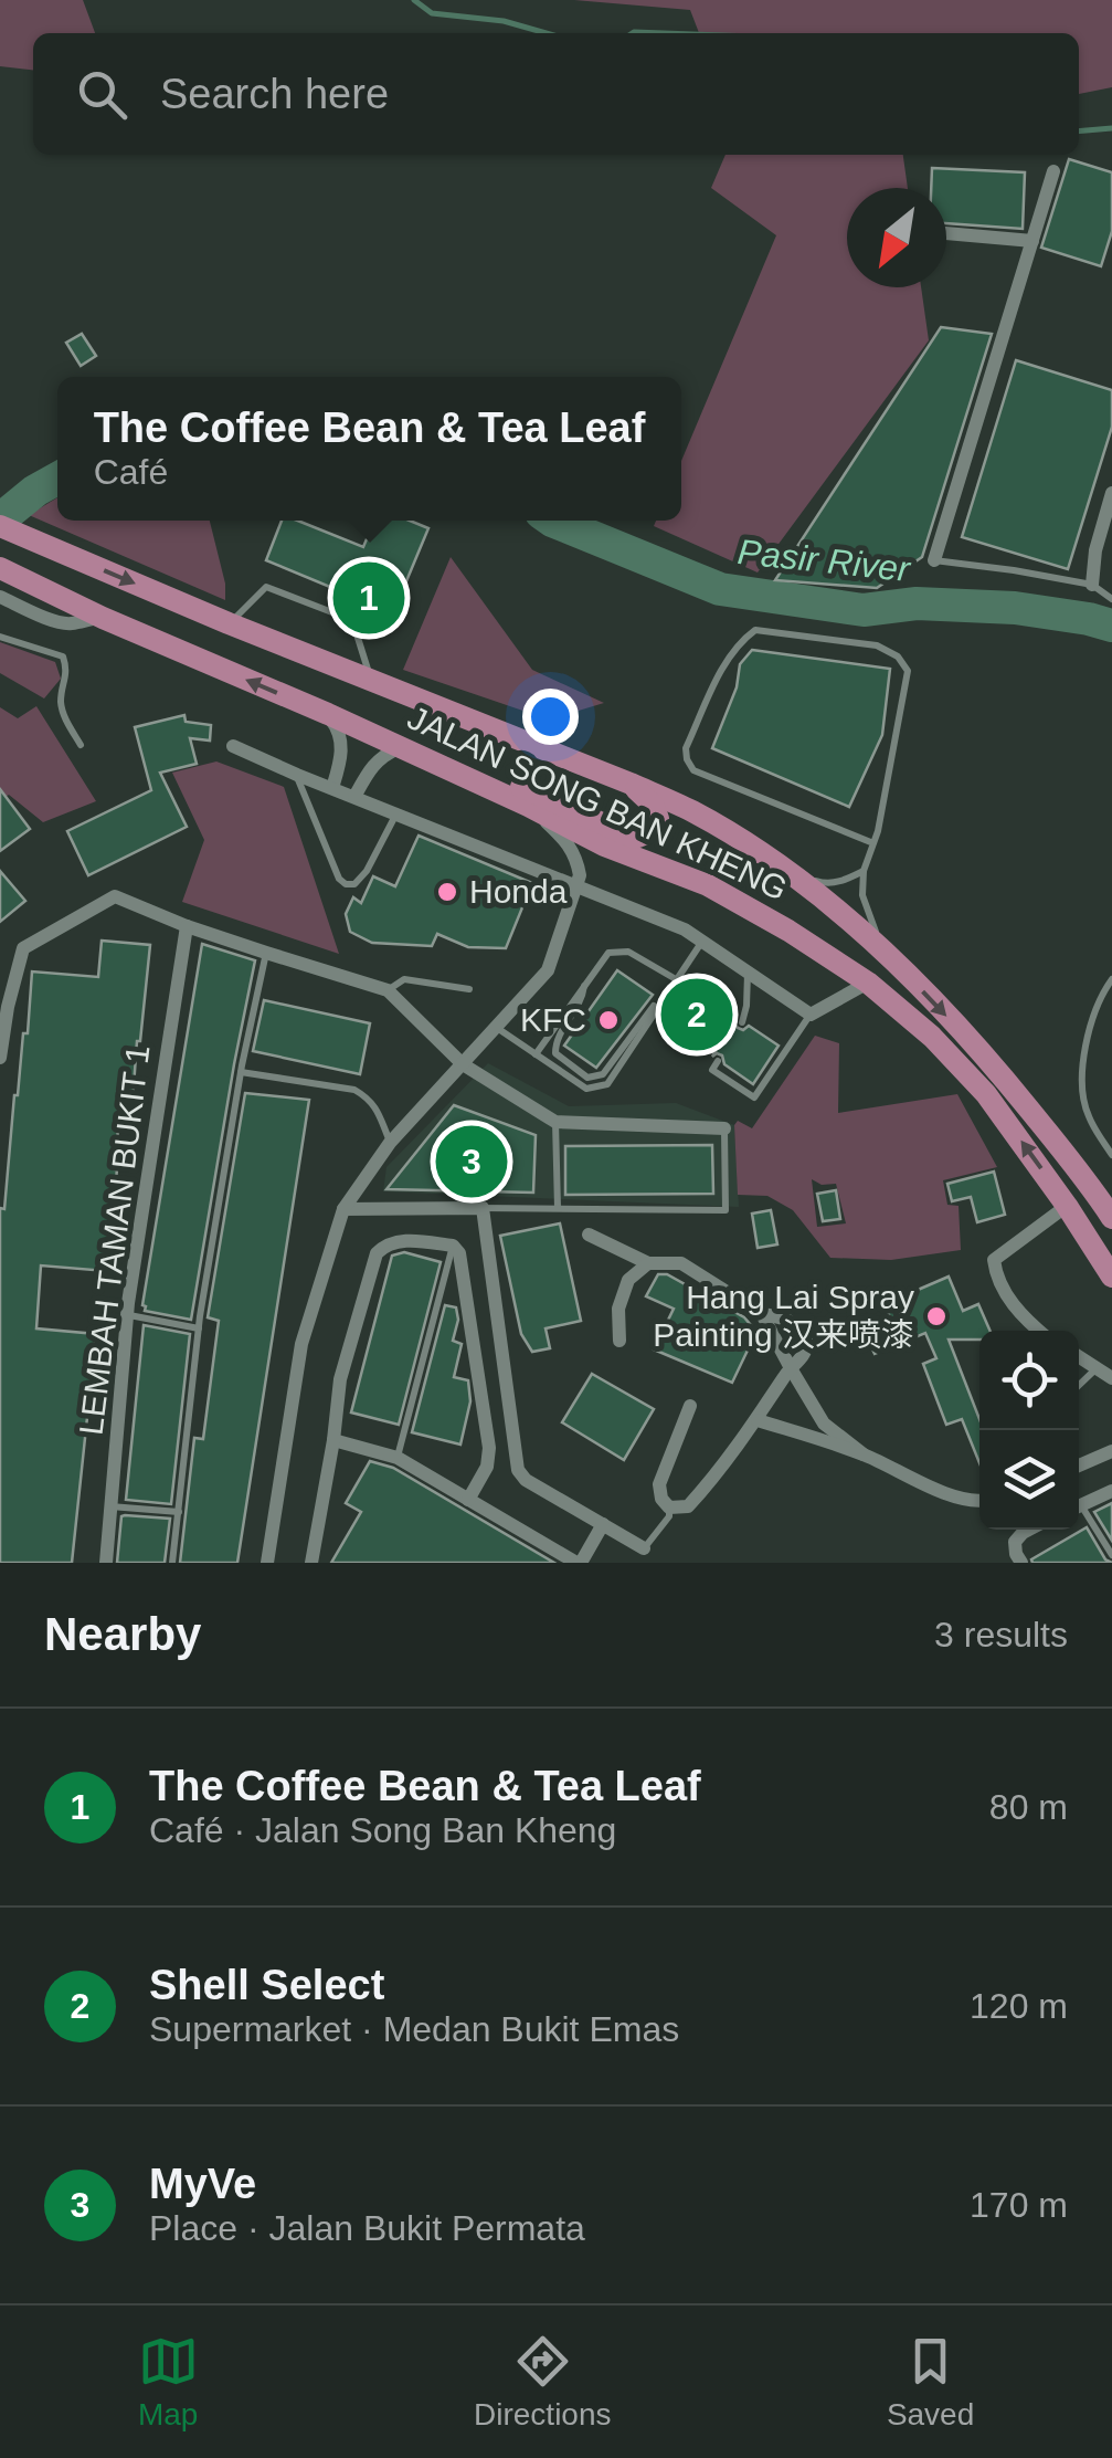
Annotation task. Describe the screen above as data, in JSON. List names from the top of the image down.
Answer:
{
  "streets": {
    "main road": ["JALAN SONG BAN KHENG"],
    "street": ["LEMBAH TAMAN BUKIT 1"]
  },
  "water": ["Pasir River"],
  "places": ["Honda", "KFC", "Hang Lai Spray Painting 汉来喷漆"],
  "north": "bottom left",
  "page": {
    "search": "Search here",
    "popup": ["The Coffee Bean & Tea Leaf", "Café"],
    "pins": ["1", "2", "3"],
    "heading": ["Nearby", "3 results"],
    "list": [
      {
        "mark": "1",
        "name": "The Coffee Bean & Tea Leaf",
        "note": "Café · Jalan Song Ban Kheng",
        "value": "80 m"
      },
      {
        "mark": "2",
        "name": "Shell Select",
        "note": "Supermarket · Medan Bukit Emas",
        "value": "120 m"
      },
      {
        "mark": "3",
        "name": "MyVe",
        "note": "Place · Jalan Bukit Permata",
        "value": "170 m"
      }
    ],
    "nav": ["Map", "Directions", "Saved"]
  }
}
